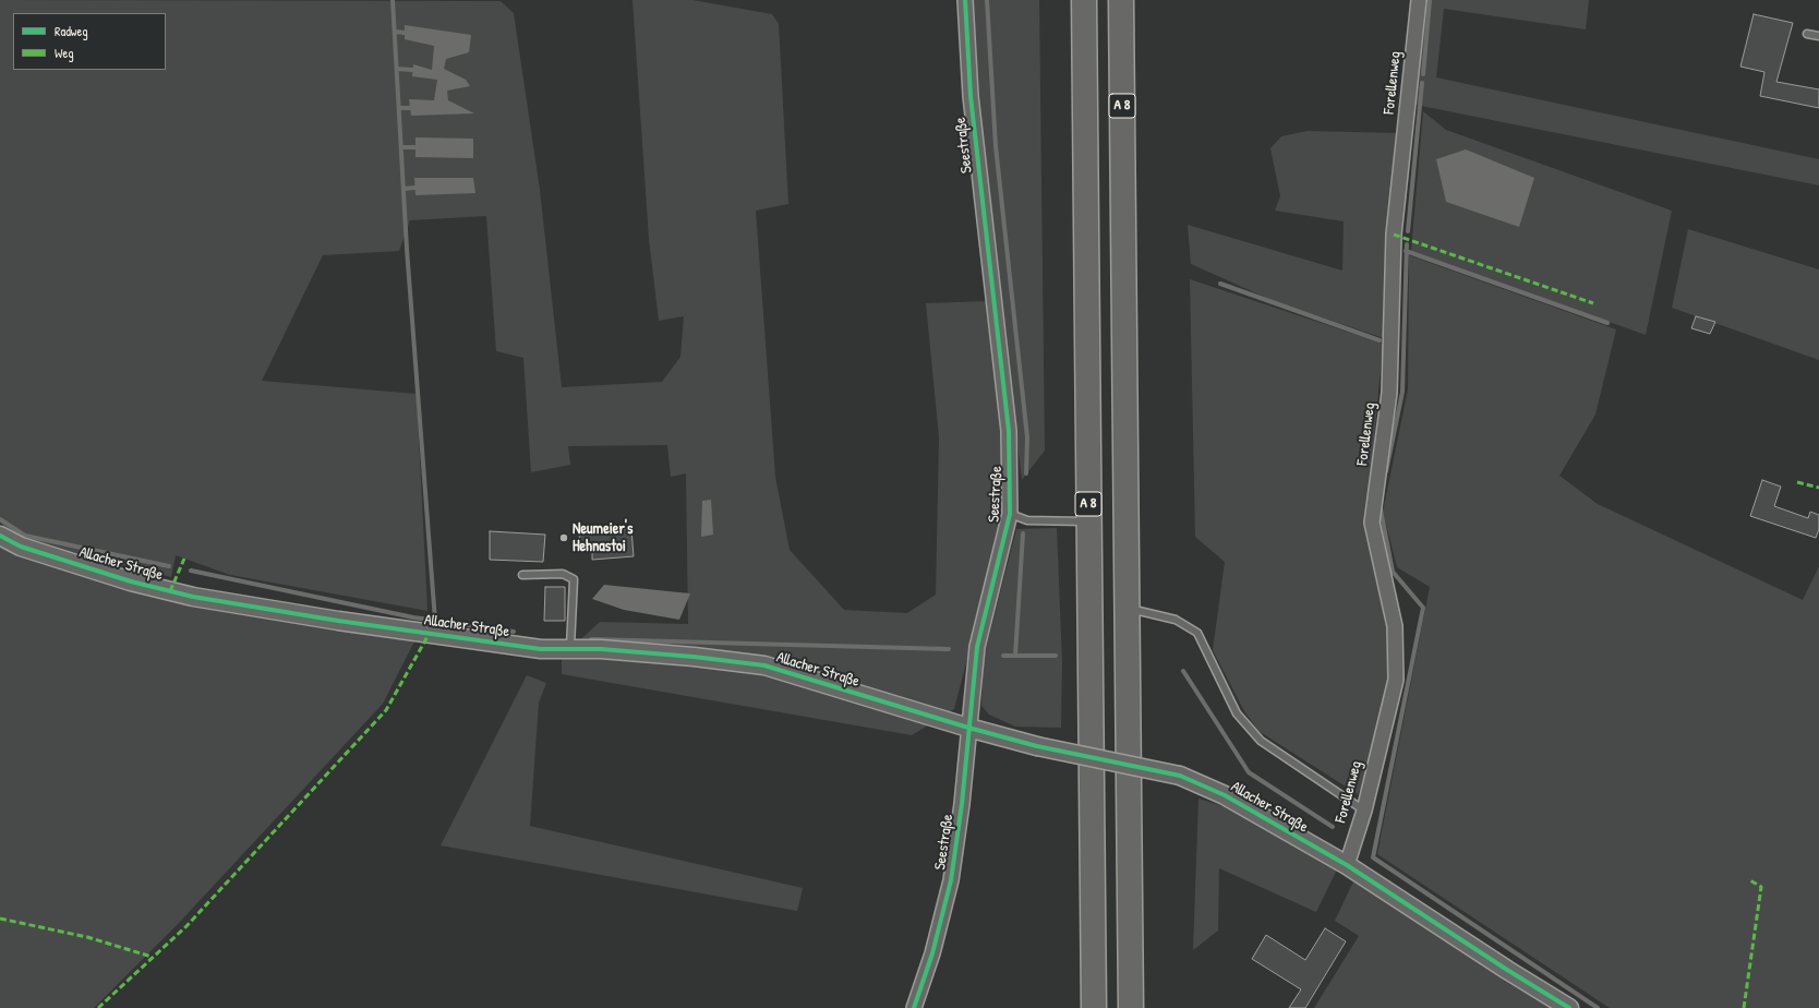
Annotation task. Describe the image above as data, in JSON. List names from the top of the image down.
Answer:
{
  "streets": {
    "highway": ["A 8"],
    "street": ["Forellenweg", "Seestraße", "Allacher Straße"]
  },
  "crossings": [
    ["Forellenweg", "Allacher Straße"],
    ["Seestraße", "Allacher Straße"]
  ],
  "places": ["Neumeier's Hehnastoi"],
  "legend": ["Radweg", "Weg"]
}
